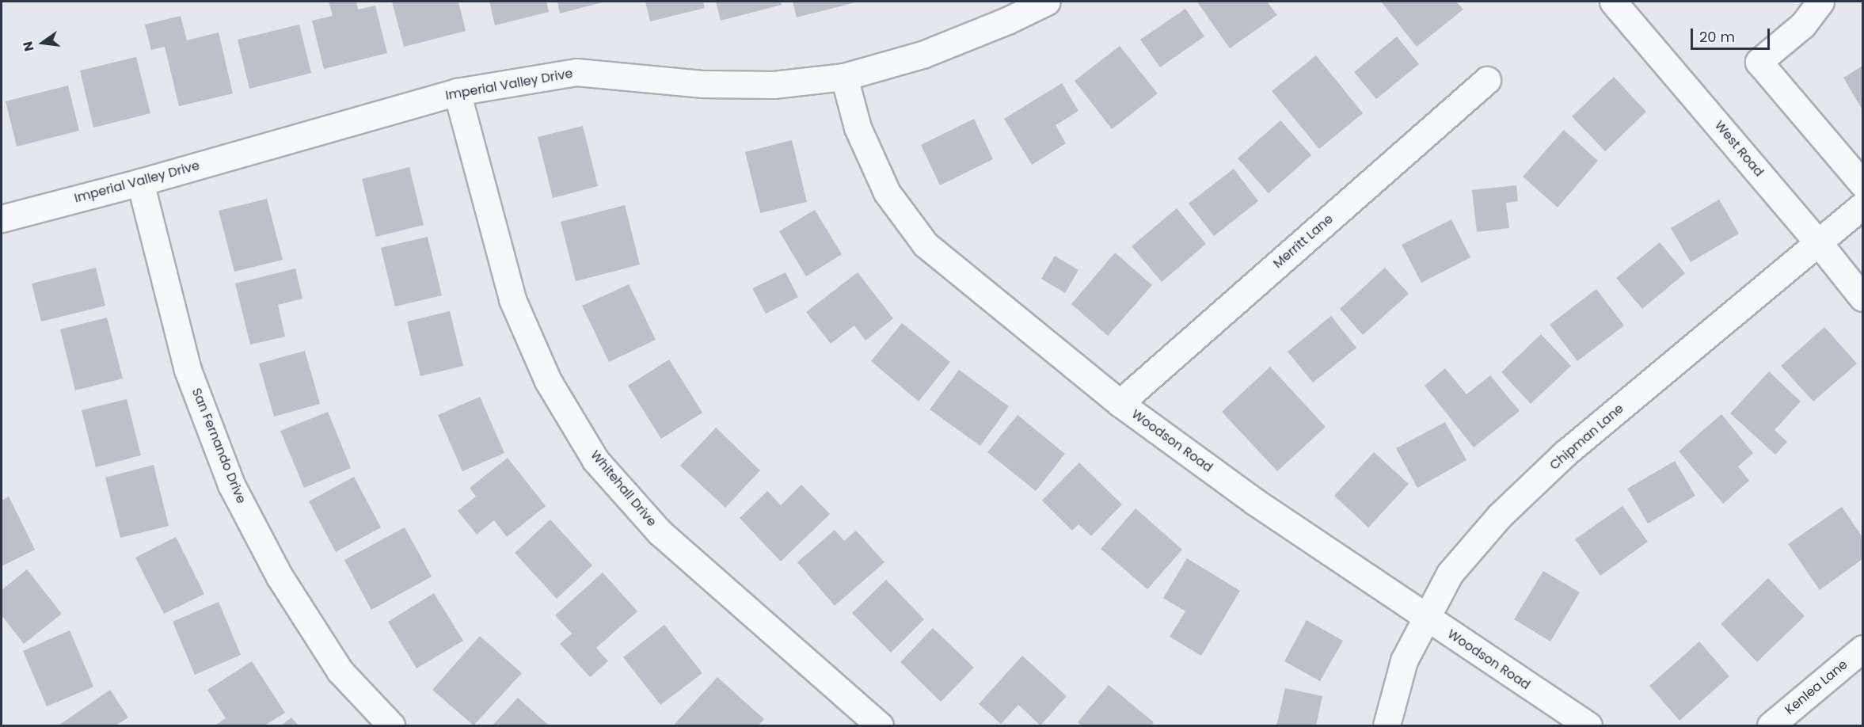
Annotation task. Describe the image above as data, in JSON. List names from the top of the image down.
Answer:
{
  "streets": {
    "street": [
      "Imperial Valley Drive",
      "West Road",
      "Merritt Lane",
      "Chipman Lane",
      "Woodson Road",
      "San Fernando Drive",
      "Whitehall Drive",
      "Kenlea Lane"
    ]
  },
  "crossings": [
    ["Imperial Valley Drive", "Woodson Road"],
    ["Imperial Valley Drive", "San Fernando Drive"],
    ["Imperial Valley Drive", "Whitehall Drive"],
    ["West Road", "Chipman Lane"],
    ["Merritt Lane", "Woodson Road"],
    ["Chipman Lane", "Woodson Road"]
  ],
  "scale_bar": "20 m",
  "north": "left"
}
